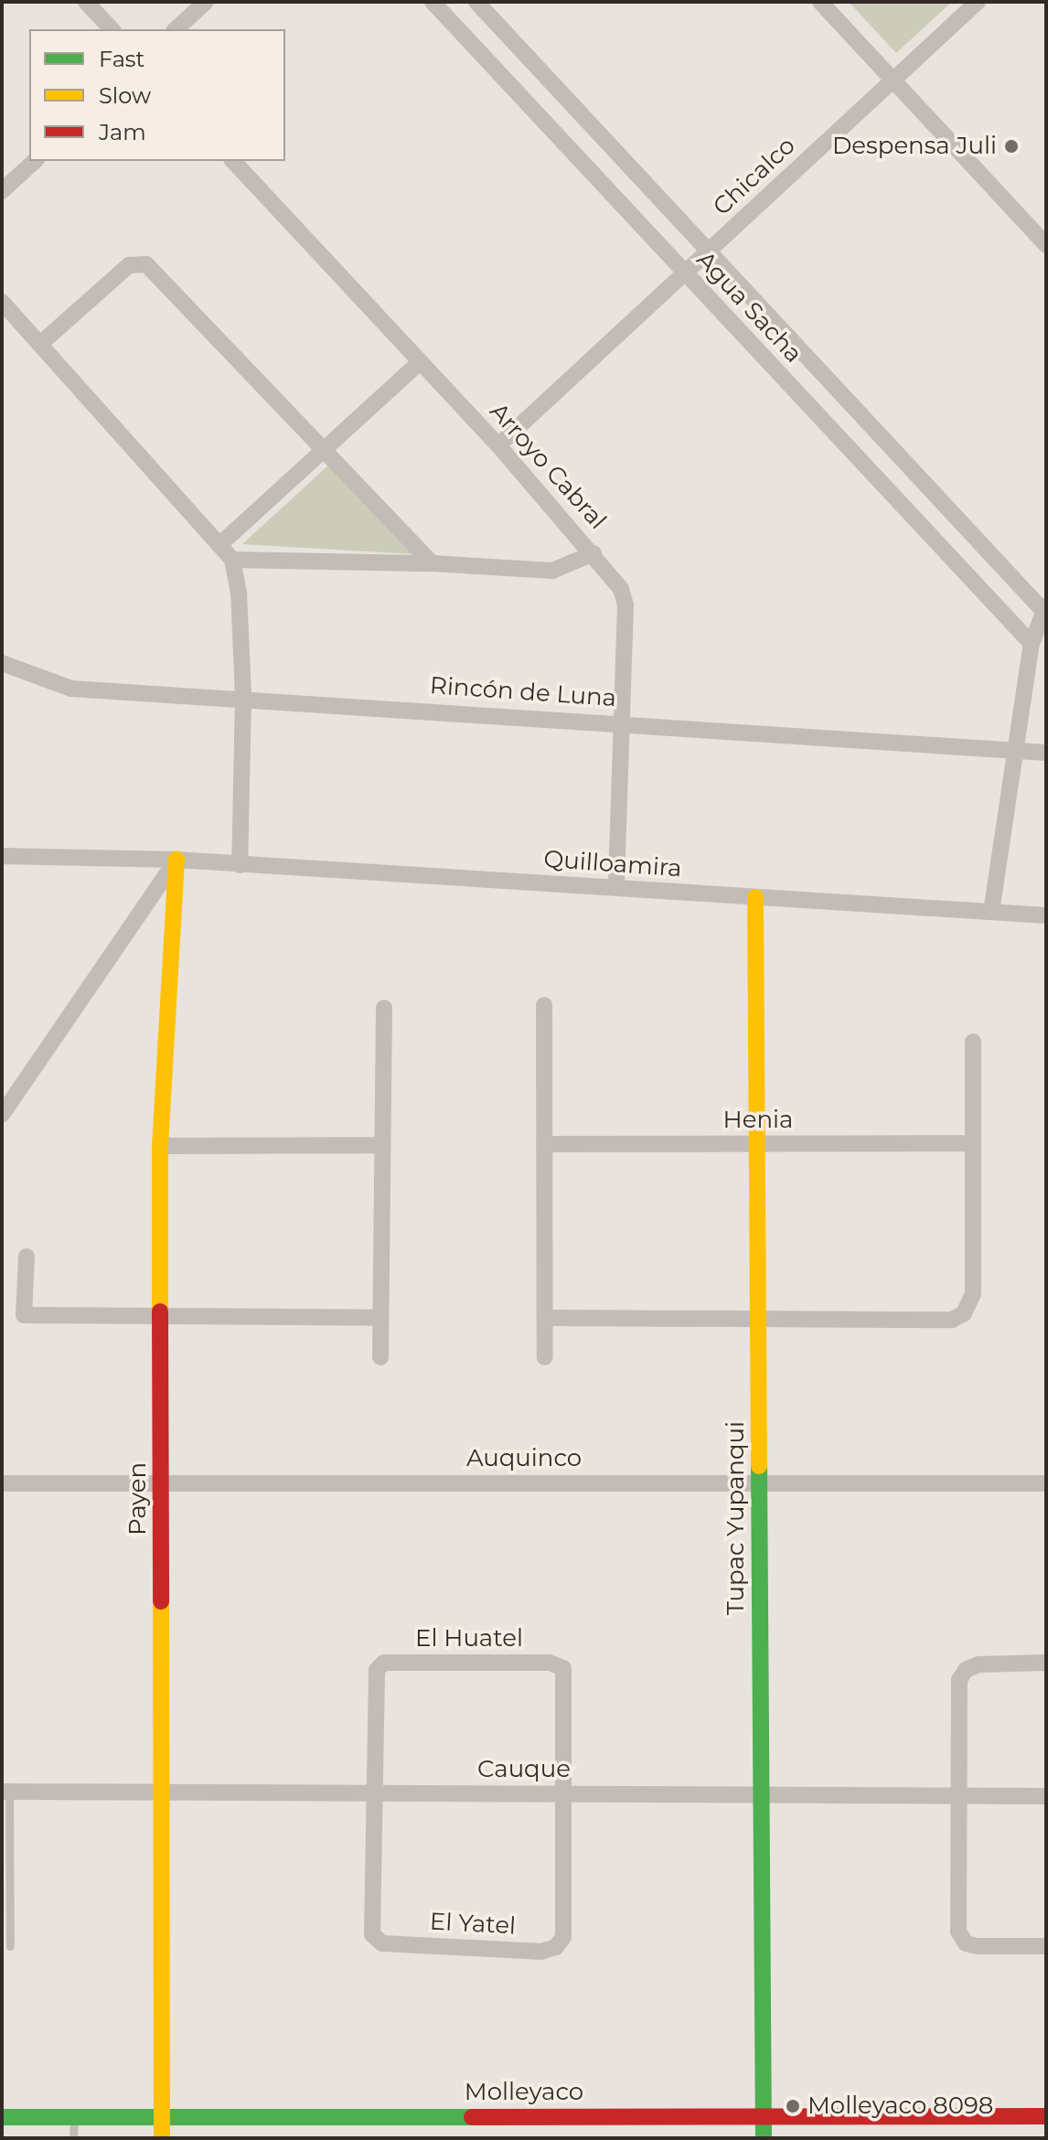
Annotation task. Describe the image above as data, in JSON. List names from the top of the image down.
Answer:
{
  "streets": {
    "street": [
      "Chicalco",
      "Agua Sacha",
      "Arroyo Cabral",
      "Rincón de Luna",
      "Quilloamira",
      "Henia",
      "Auquinco",
      "Payen",
      "Tupac Yupanqui",
      "El Huatel",
      "Cauque",
      "El Yatel",
      "Molleyaco"
    ]
  },
  "crossings": [
    ["Chicalco", "Agua Sacha"],
    ["Chicalco", "Arroyo Cabral"],
    ["Agua Sacha", "Rincón de Luna"],
    ["Agua Sacha", "Quilloamira"],
    ["Arroyo Cabral", "Rincón de Luna"],
    ["Arroyo Cabral", "Quilloamira"],
    ["Quilloamira", "Payen"],
    ["Quilloamira", "Tupac Yupanqui"],
    ["Henia", "Tupac Yupanqui"],
    ["Auquinco", "Payen"],
    ["Auquinco", "Tupac Yupanqui"],
    ["Payen", "Cauque"],
    ["Payen", "Molleyaco"],
    ["Tupac Yupanqui", "Cauque"],
    ["Tupac Yupanqui", "Molleyaco"],
    ["El Huatel", "Cauque"],
    ["El Huatel", "El Yatel"],
    ["Cauque", "El Yatel"]
  ],
  "places": ["Despensa Juli", "Molleyaco 8098"],
  "legend": ["Fast", "Slow", "Jam"]
}
